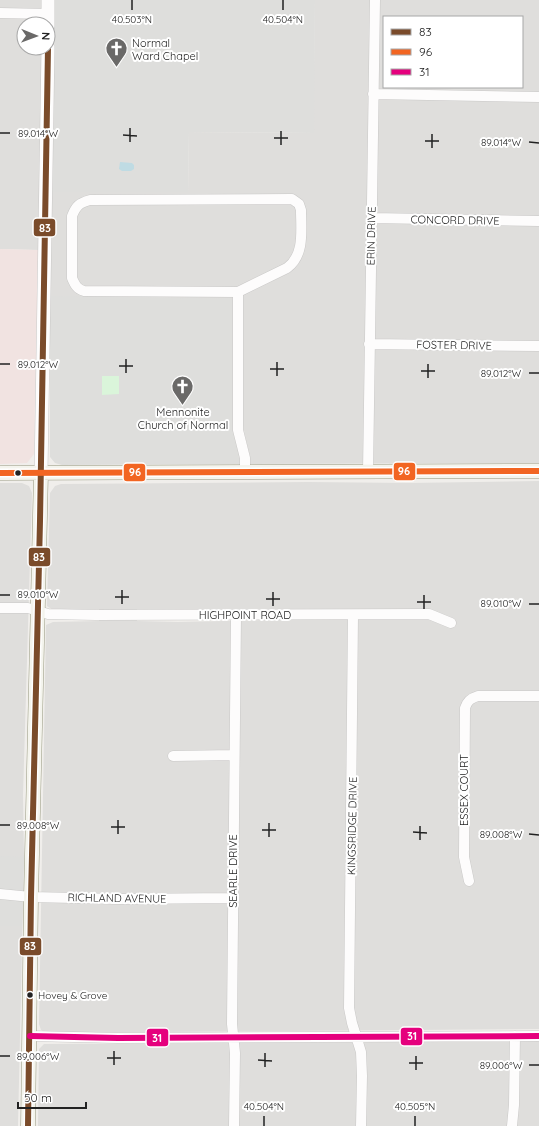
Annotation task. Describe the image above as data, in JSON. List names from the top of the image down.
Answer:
{
  "streets": {
    "street": [
      "CONCORD DRIVE",
      "ERIN DRIVE",
      "FOSTER DRIVE",
      "HIGHPOINT ROAD",
      "ESSEX COURT",
      "KINGSRIDGE DRIVE",
      "SEARLE DRIVE",
      "RICHLAND AVENUE"
    ]
  },
  "crossings": [
    ["CONCORD DRIVE", "ERIN DRIVE"],
    ["ERIN DRIVE", "FOSTER DRIVE"],
    ["HIGHPOINT ROAD", "KINGSRIDGE DRIVE"],
    ["HIGHPOINT ROAD", "SEARLE DRIVE"],
    ["SEARLE DRIVE", "RICHLAND AVENUE"]
  ],
  "places": {
    "church": ["Normal Ward Chapel", "Mennonite Church of Normal"],
    "other": ["Hovey & Grove"]
  },
  "lines": ["transit line 83", "transit line 96", "transit line 31"],
  "legend": ["83", "96", "31"],
  "scale_bar": "50 m",
  "north": "right",
  "coordinates": [
    "40.503°N",
    "40.504°N",
    "89.014°W",
    "89.012°W",
    "89.010°W",
    "89.008°W",
    "89.006°W",
    "40.505°N"
  ]
}
